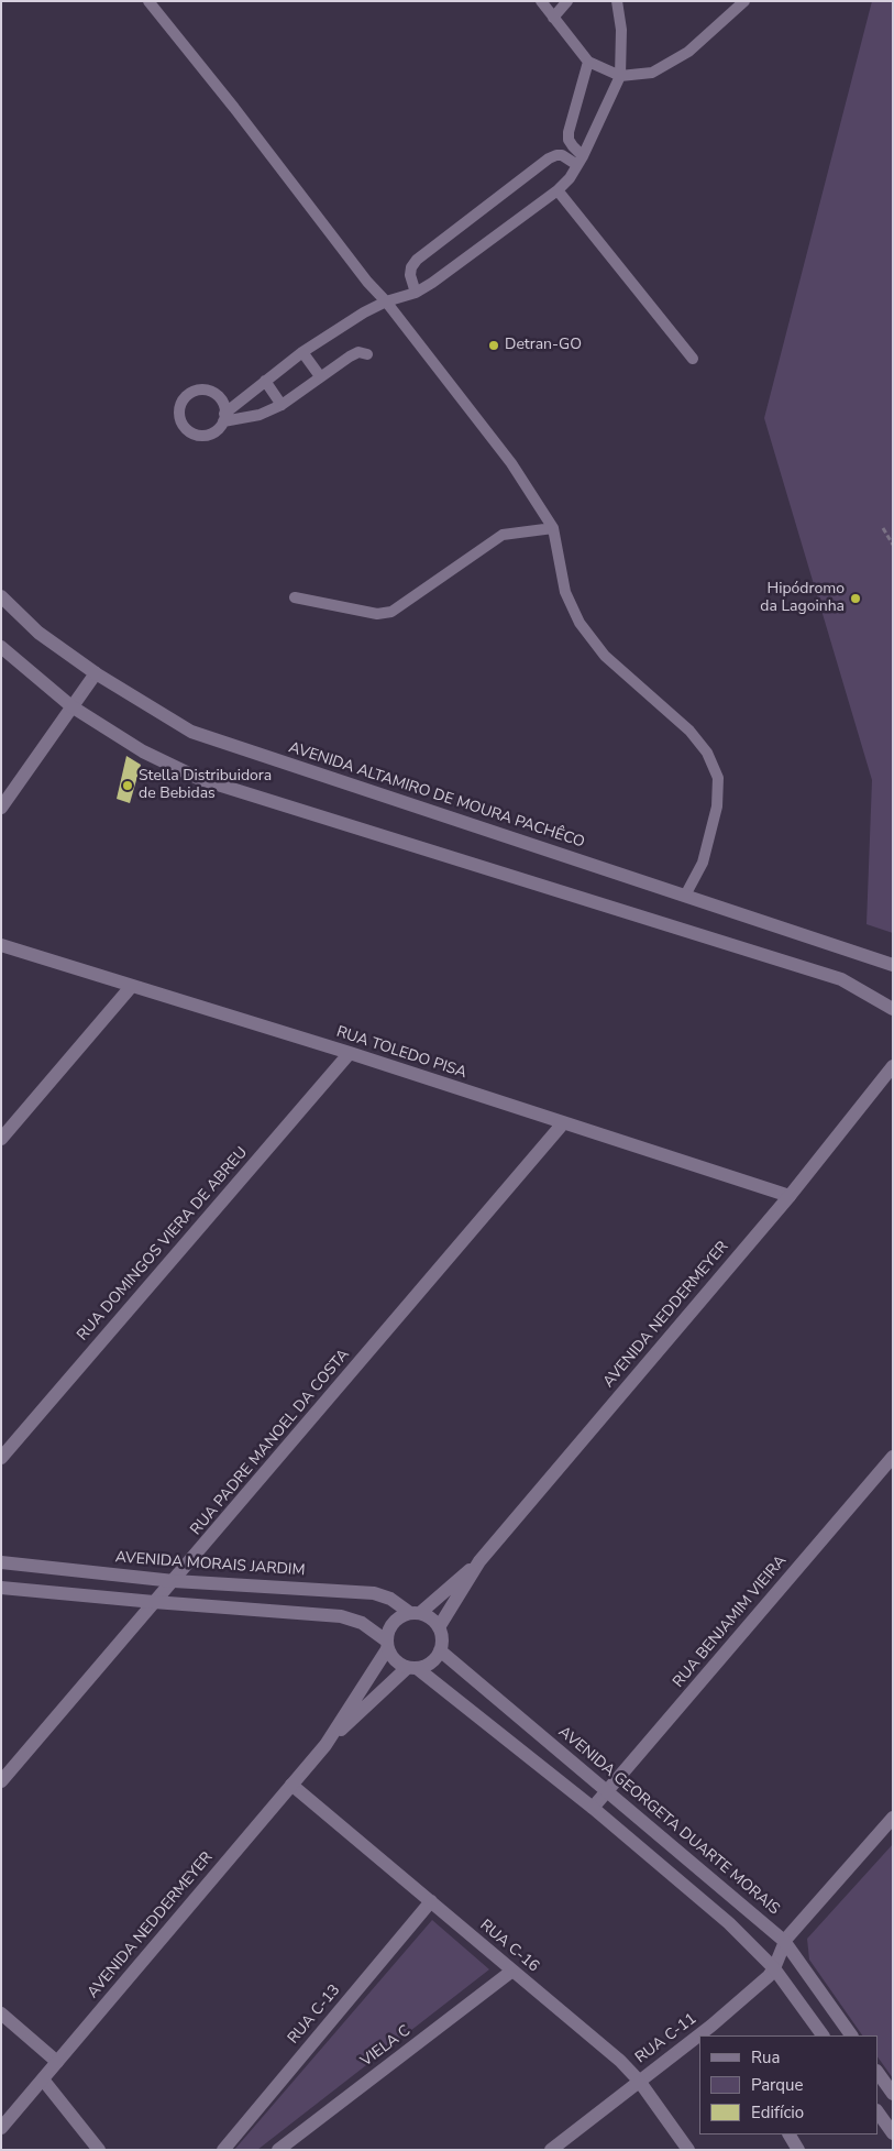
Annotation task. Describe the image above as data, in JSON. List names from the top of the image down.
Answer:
{
  "streets": {
    "street": [
      "AVENIDA ALTAMIRO DE MOURA PACHÊCO",
      "RUA TOLEDO PISA",
      "RUA DOMINGOS VIERA DE ABREU",
      "AVENIDA NEDDERMEYER",
      "RUA PADRE MANOEL DA COSTA",
      "AVENIDA MORAIS JARDIM",
      "RUA BENJAMIM VIEIRA",
      "AVENIDA GEORGETA DUARTE MORAIS",
      "RUA C-16",
      "RUA C-13",
      "RUA C-11",
      "VIELA C"
    ]
  },
  "crossings": [
    ["RUA TOLEDO PISA", "RUA DOMINGOS VIERA DE ABREU"],
    ["RUA TOLEDO PISA", "AVENIDA NEDDERMEYER"],
    ["RUA TOLEDO PISA", "RUA PADRE MANOEL DA COSTA"],
    ["AVENIDA NEDDERMEYER", "AVENIDA MORAIS JARDIM"],
    ["AVENIDA NEDDERMEYER", "AVENIDA GEORGETA DUARTE MORAIS"],
    ["AVENIDA NEDDERMEYER", "RUA C-16"],
    ["RUA PADRE MANOEL DA COSTA", "AVENIDA MORAIS JARDIM"],
    ["AVENIDA MORAIS JARDIM", "AVENIDA GEORGETA DUARTE MORAIS"],
    ["RUA BENJAMIM VIEIRA", "AVENIDA GEORGETA DUARTE MORAIS"],
    ["AVENIDA GEORGETA DUARTE MORAIS", "RUA C-11"],
    ["RUA C-16", "RUA C-13"],
    ["RUA C-16", "RUA C-11"],
    ["RUA C-16", "VIELA C"]
  ],
  "places": ["Detran-GO", "Hipódromo da Lagoinha", "Stella Distribuidora de Bebidas"],
  "legend": ["Rua", "Parque", "Edifício"]
}
